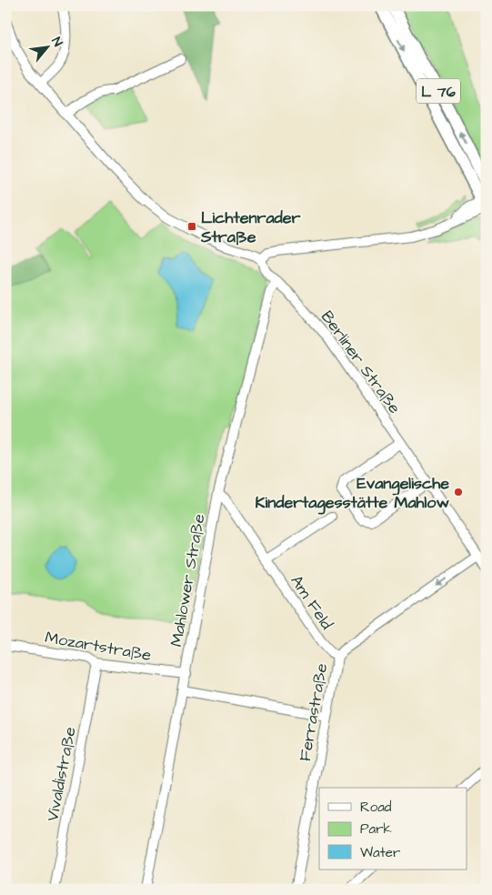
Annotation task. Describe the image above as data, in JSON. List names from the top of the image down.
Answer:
{
  "streets": {
    "main road": ["L 76"],
    "street": [
      "Berliner Straße",
      "Mahlower Straße",
      "Am Feld",
      "Mozartstraße",
      "Ferrastraße",
      "Vivaldistraße"
    ]
  },
  "crossings": [
    ["Berliner Straße", "Mahlower Straße"],
    ["Berliner Straße", "Ferrastraße"],
    ["Mahlower Straße", "Am Feld"],
    ["Mahlower Straße", "Mozartstraße"],
    ["Am Feld", "Ferrastraße"],
    ["Mozartstraße", "Vivaldistraße"]
  ],
  "one_way": ["Ferrastraße"],
  "places": {
    "transit": ["Lichtenrader Straße"],
    "other": ["Evangelische Kindertagesstätte Mahlow"]
  },
  "legend": ["Road", "Park", "Water"],
  "north": "top right"
}
